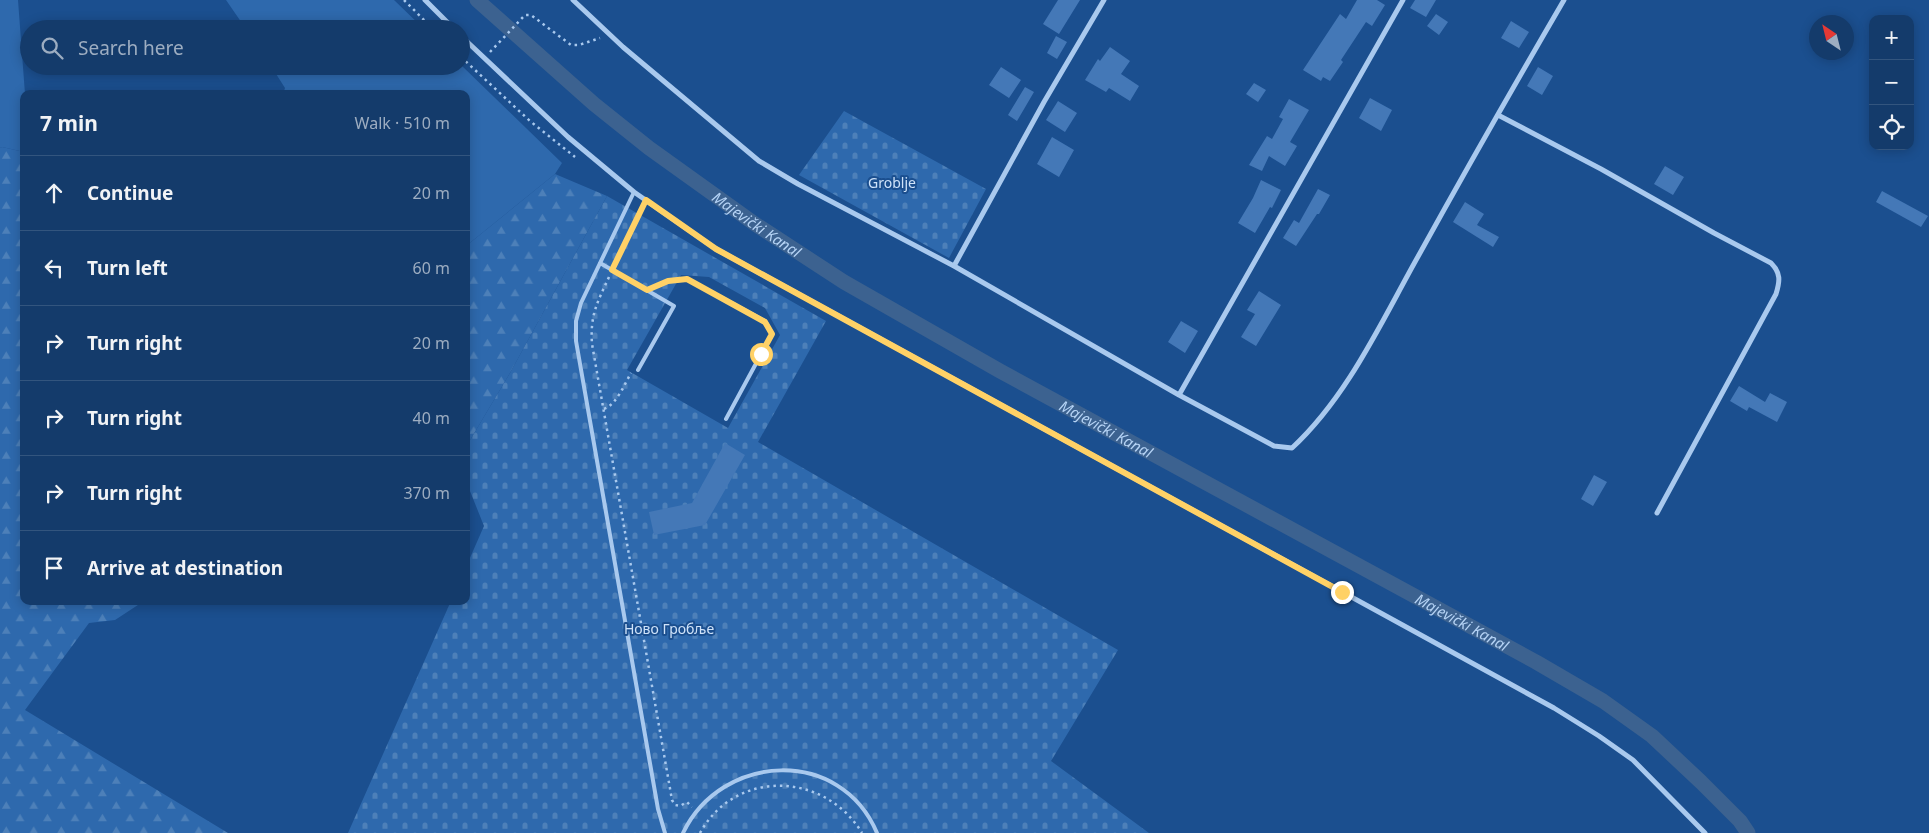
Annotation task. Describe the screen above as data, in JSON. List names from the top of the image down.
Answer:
{
  "water": ["Majevički Kanal"],
  "parks": ["Groblje", "Ново Гробље"],
  "north": "top left",
  "page": {
    "map_buttons": ["+", "−"],
    "search": "Search here",
    "heading": ["7 min", "Walk · 510 m"],
    "list": [
      ["Continue", "20 m"],
      ["Turn left", "60 m"],
      ["Turn right", "20 m"],
      ["Turn right", "40 m"],
      ["Turn right", "370 m"],
      "Arrive at destination"
    ]
  }
}
